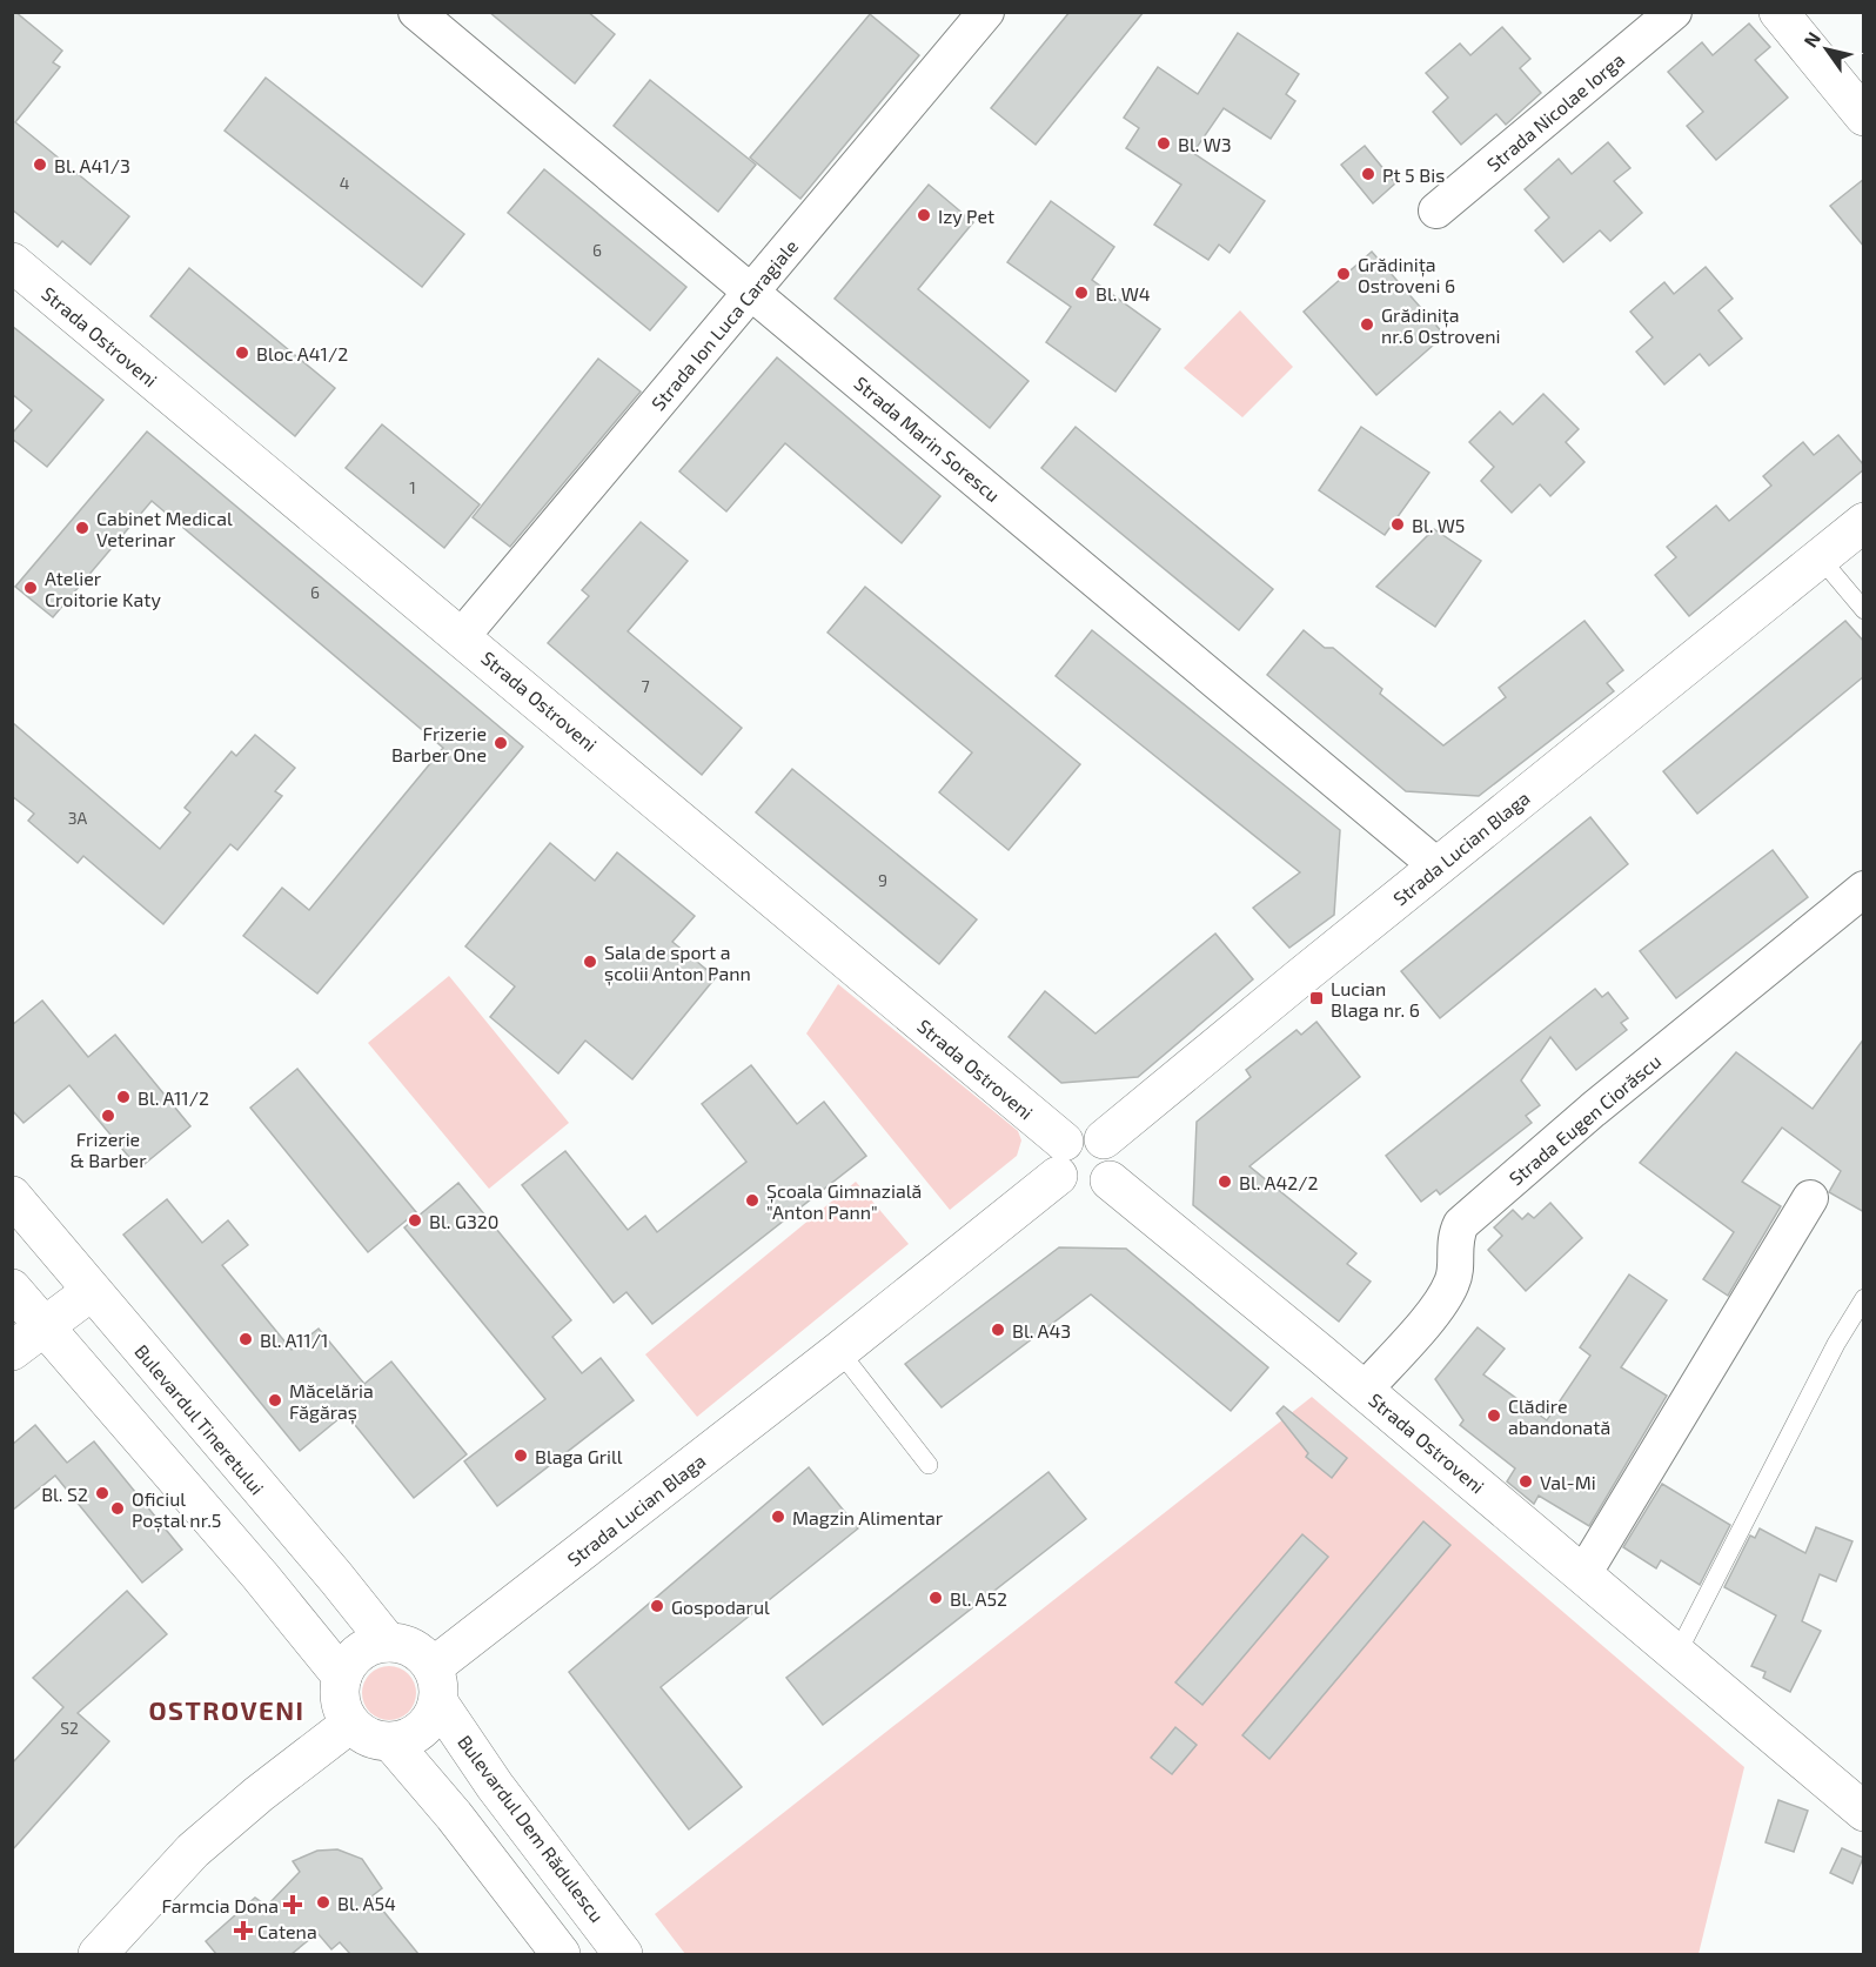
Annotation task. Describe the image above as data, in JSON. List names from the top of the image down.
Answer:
{
  "streets": {
    "street": [
      "Strada Nicolae Iorga",
      "Strada Ion Luca Caragiale",
      "Strada Ostroveni",
      "Strada Marin Sorescu",
      "Strada Lucian Blaga",
      "Strada Eugen Ciorăscu",
      "Bulevardul Tineretului",
      "Bulevardul Dem Rădulescu"
    ]
  },
  "crossings": [
    ["Strada Ion Luca Caragiale", "Strada Ostroveni"],
    ["Strada Ion Luca Caragiale", "Strada Marin Sorescu"],
    ["Strada Ostroveni", "Strada Lucian Blaga"],
    ["Strada Ostroveni", "Strada Eugen Ciorăscu"],
    ["Strada Marin Sorescu", "Strada Lucian Blaga"],
    ["Strada Lucian Blaga", "Bulevardul Tineretului"],
    ["Strada Lucian Blaga", "Bulevardul Dem Rădulescu"],
    ["Bulevardul Tineretului", "Bulevardul Dem Rădulescu"]
  ],
  "districts": ["OSTROVENI"],
  "places": {
    "other": [
      "Bl. W3",
      "Bl. A41/3",
      "Pt 5 Bis",
      "Izy Pet",
      "Grădinița Ostroveni 6",
      "Bl. W4",
      "Grădinița nr.6 Ostroveni",
      "Bloc A41/2",
      "Bl. W5",
      "Cabinet Medical Veterinar",
      "Atelier Croitorie Katy",
      "Frizerie Barber One",
      "Sala de sport a școlii Anton Pann",
      "Bl. A11/2",
      "Frizerie & Barber",
      "Bl. A42/2",
      "Școala Gimnazială \"Anton Pann\"",
      "Bl. G320",
      "Bl. A43",
      "Bl. A11/1",
      "Măcelăria Făgăraș",
      "Clădire abandonată",
      "Blaga Grill",
      "Val-Mi",
      "Bl. S2",
      "Oficiul Poștal nr.5",
      "Magzin Alimentar",
      "Bl. A52",
      "Gospodarul",
      "Bl. A54"
    ],
    "transit": ["Lucian Blaga nr. 6"],
    "health": ["Farmcia Dona", "Catena"]
  },
  "house_numbers": [
    "4",
    "6",
    "1",
    "6",
    "7",
    "3A",
    "9",
    "S2"
  ],
  "north": "top left"
}
